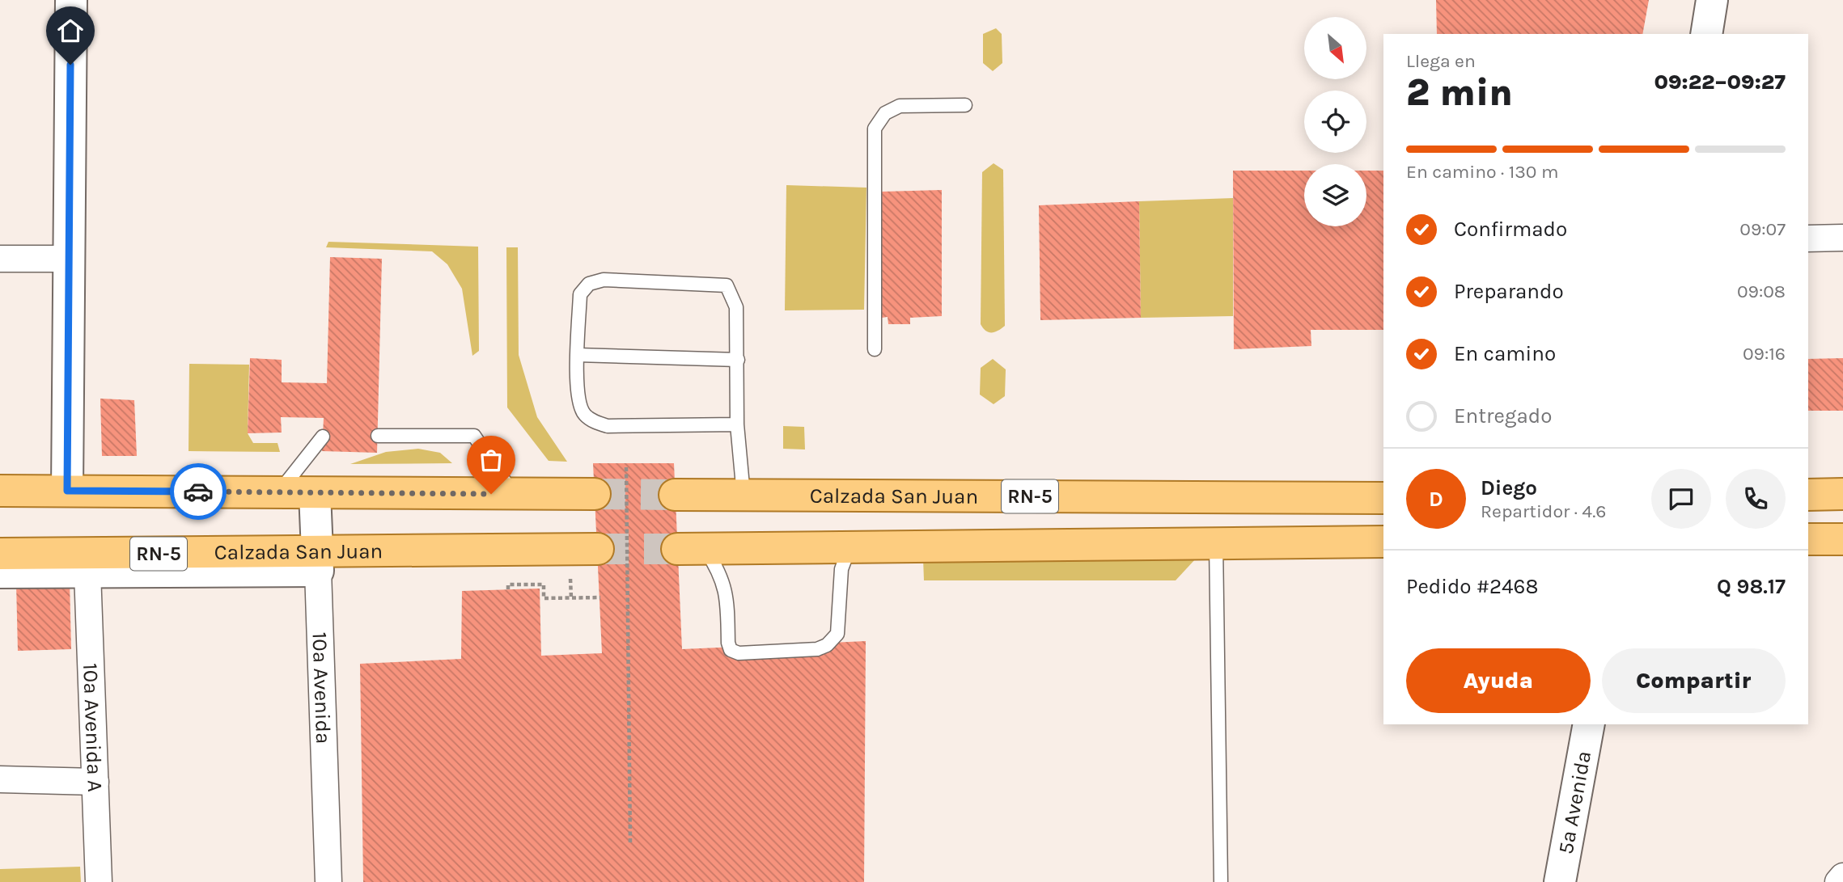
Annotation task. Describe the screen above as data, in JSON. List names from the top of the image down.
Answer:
{
  "streets": {
    "main road": ["Calzada San Juan", "RN-5"],
    "street": ["10a Avenida", "10a Avenida A", "5a Avenida"]
  },
  "crossings": [
    ["Calzada San Juan", "10a Avenida"],
    ["Calzada San Juan", "10a Avenida A"]
  ],
  "north": "bottom right",
  "page": {
    "heading": ["2 min", "Llega en", "09:22–09:27"],
    "panel": [
      "Diego",
      "Repartidor · 4.6",
      "Pedido #2468",
      "Q 98.17"
    ],
    "bar": "En camino · 130 m",
    "list": [
      ["Confirmado", "09:07"],
      ["Preparando", "09:08"],
      ["En camino", "09:16"],
      "Entregado"
    ],
    "round": "D",
    "buttons": ["Ayuda", "Compartir"]
  }
}
